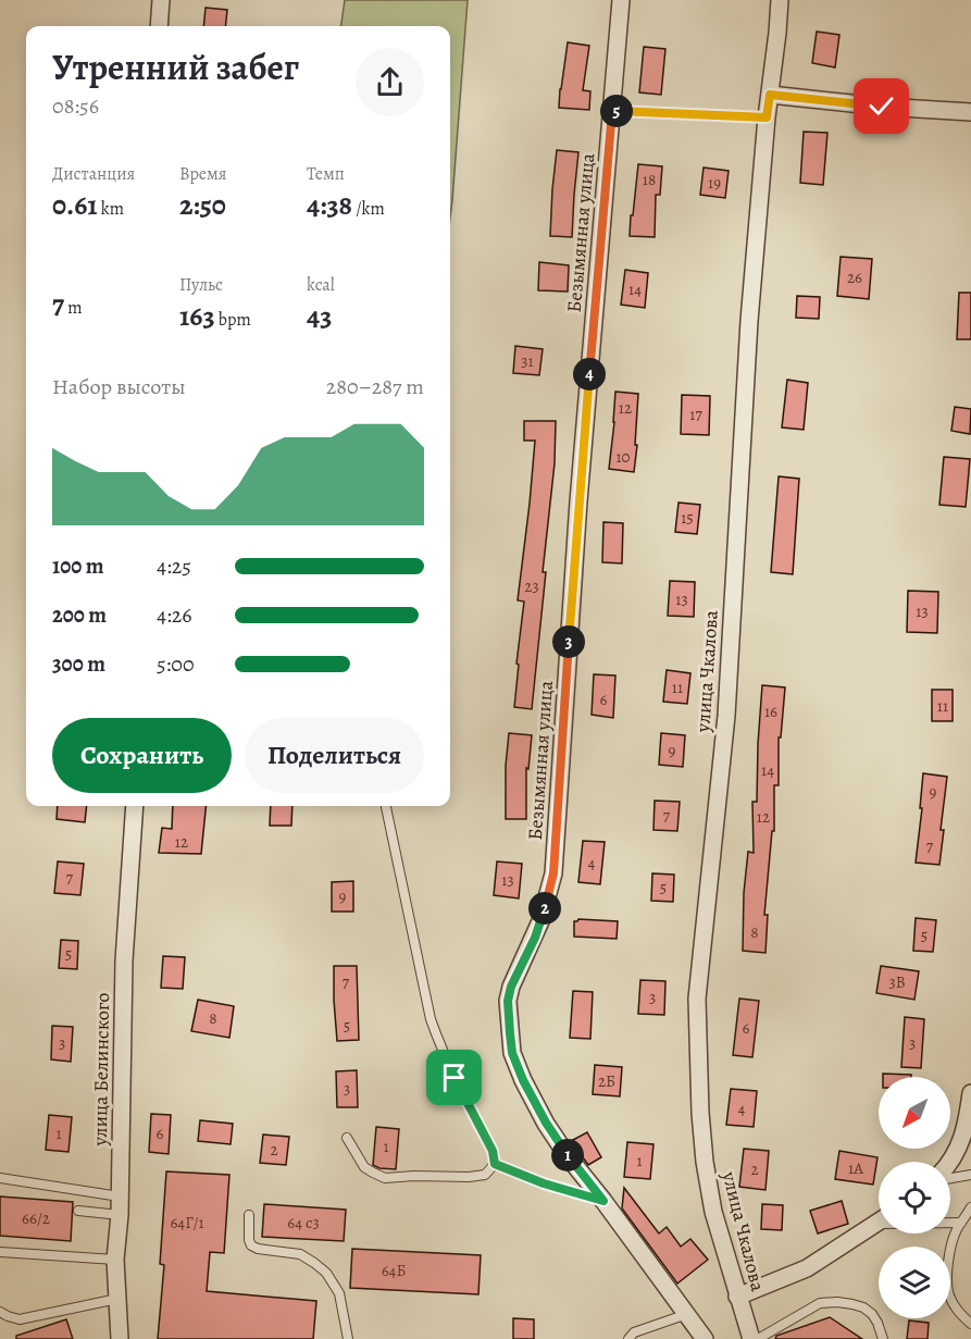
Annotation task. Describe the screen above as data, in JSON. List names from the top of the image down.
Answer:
{
  "streets": {
    "street": ["Безымянная улица", "улица Чкалова", "улица Белинского"]
  },
  "house_numbers": [
    "18",
    "19",
    "26",
    "14",
    "31",
    "12",
    "17",
    "10",
    "15",
    "23",
    "13",
    "13",
    "11",
    "6",
    "11",
    "16",
    "9",
    "14",
    "9",
    "7",
    "12",
    "12",
    "7",
    "4",
    "7",
    "13",
    "5",
    "9",
    "8",
    "5",
    "5",
    "7",
    "3В",
    "3",
    "8",
    "5",
    "6",
    "3",
    "3",
    "2Б",
    "3",
    "4",
    "1",
    "6",
    "1",
    "2",
    "1",
    "1А",
    "2",
    "66/2",
    "64Г/1",
    "64 с3",
    "64Б"
  ],
  "north": "bottom left",
  "page": {
    "heading": ["Утренний забег", "08:56"],
    "pins": [
      "5",
      "4",
      "3",
      "2",
      "1"
    ],
    "stats": [
      ["Дистанция", "0.61 km"],
      ["Время", "2:50"],
      ["Темп", "4:38 /km"],
      ["7 m"],
      ["Пульс", "163 bpm"],
      ["kcal", "43"]
    ],
    "chart": ["Набор высоты", "280–287 m"],
    "list": [
      {
        "name": "100 m",
        "note": "4:25"
      },
      {
        "name": "200 m",
        "note": "4:26"
      },
      {
        "name": "300 m",
        "note": "5:00"
      }
    ],
    "buttons": ["Сохранить", "Поделиться"]
  }
}
